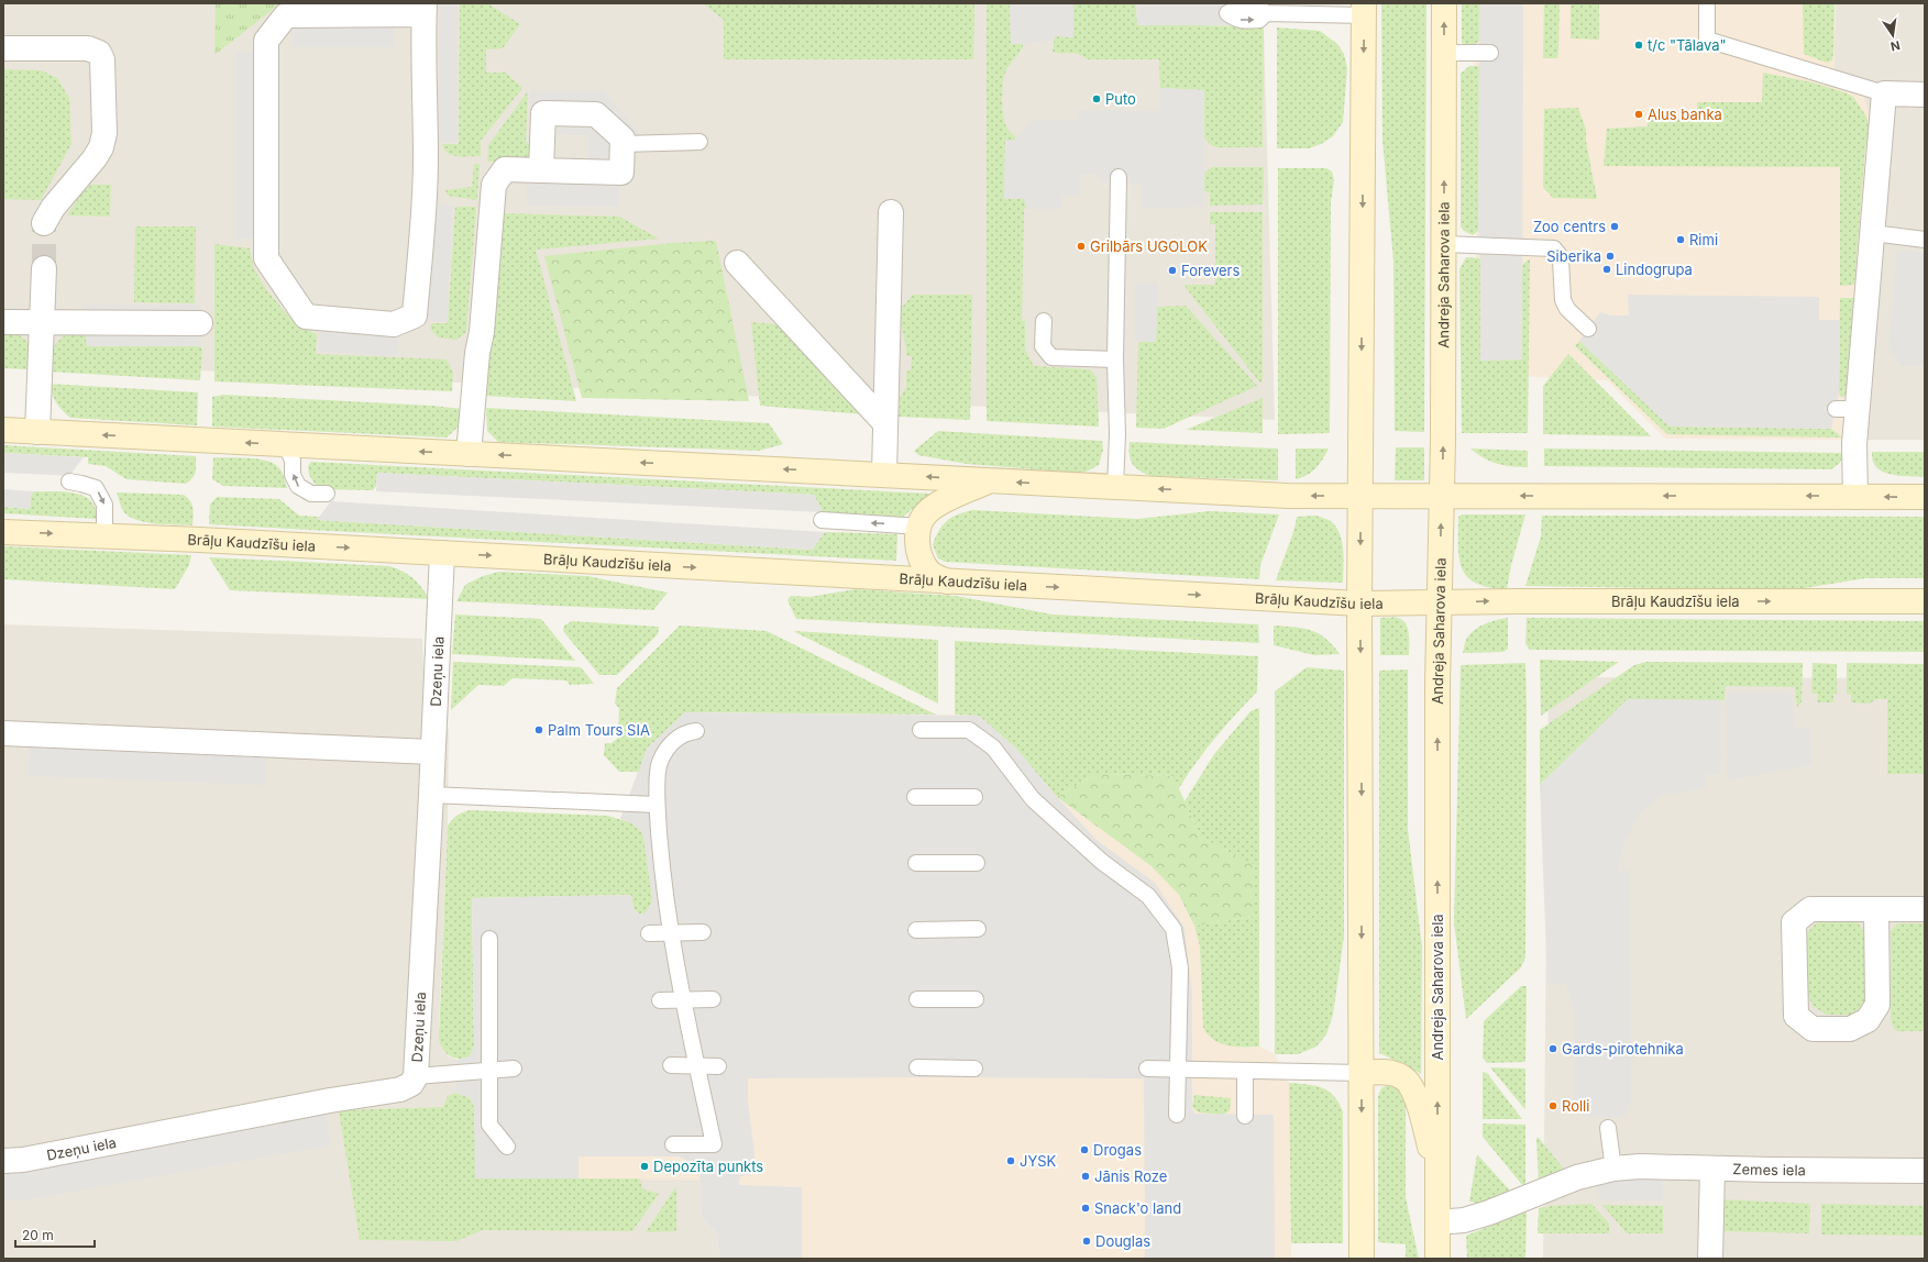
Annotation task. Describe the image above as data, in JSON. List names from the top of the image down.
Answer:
{
  "streets": {
    "street": [
      "Andreja Saharova iela",
      "Brāļu Kaudzīšu iela",
      "Dzeņu iela",
      "Zemes iela"
    ]
  },
  "crossings": [
    ["Andreja Saharova iela", "Brāļu Kaudzīšu iela"],
    ["Andreja Saharova iela", "Zemes iela"],
    ["Brāļu Kaudzīšu iela", "Dzeņu iela"]
  ],
  "places": [
    "t/c \"Tālava\"",
    "Puto",
    "Alus banka",
    "Zoo centrs",
    "Rimi",
    "Grilbārs UGOLOK",
    "Siberika",
    "Lindogrupa",
    "Forevers",
    "Palm Tours SIA",
    "Gards-pirotehnika",
    "Rolli",
    "Drogas",
    "JYSK",
    "Depozīta punkts",
    "Jānis Roze",
    "Snack'o land",
    "Douglas"
  ],
  "scale_bar": "20 m",
  "north": "bottom"
}
